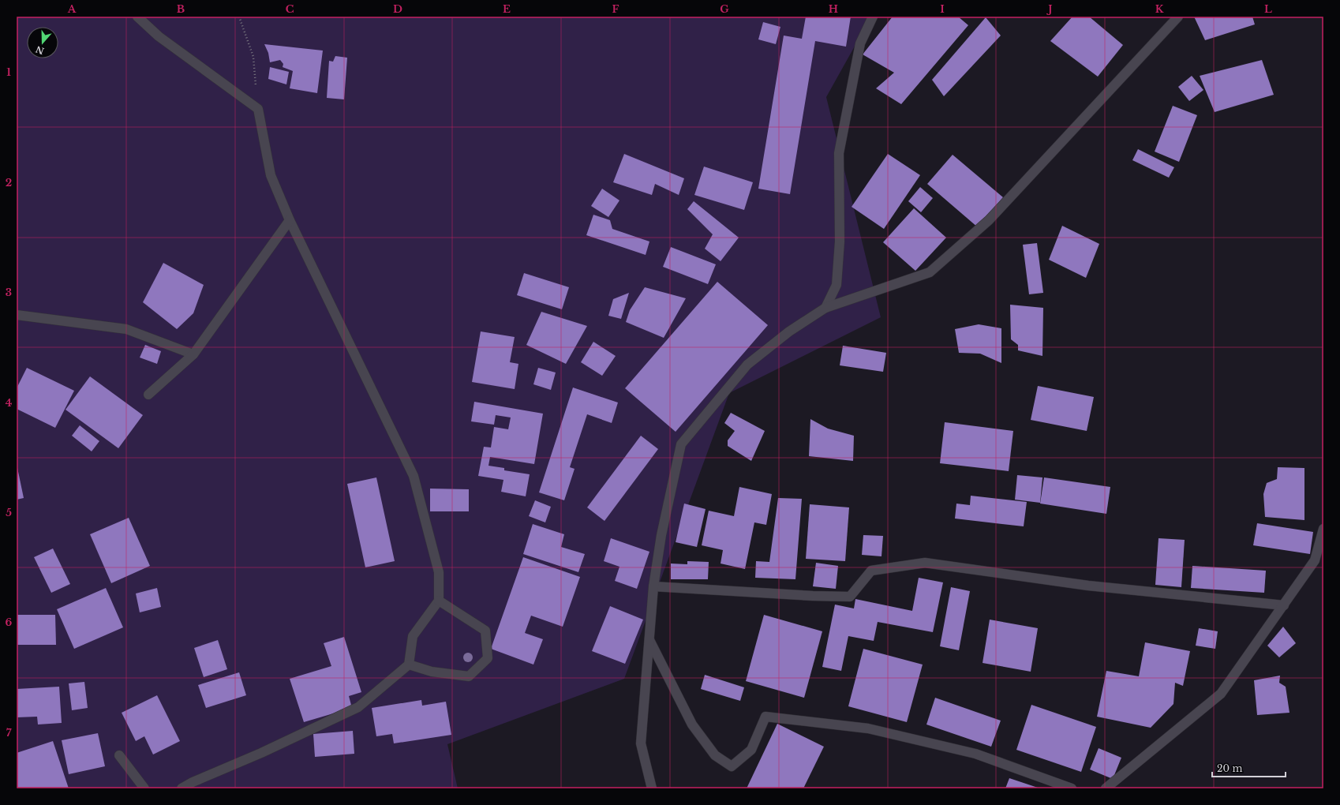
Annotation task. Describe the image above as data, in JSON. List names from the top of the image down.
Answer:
{
  "scale_bar": "20 m",
  "north": "bottom",
  "grid": {
    "columns": [
      "A",
      "B",
      "C",
      "D",
      "E",
      "F",
      "G",
      "H",
      "I",
      "J",
      "K",
      "L"
    ],
    "rows": [
      "1",
      "2",
      "3",
      "4",
      "5",
      "6",
      "7"
    ]
  }
}
